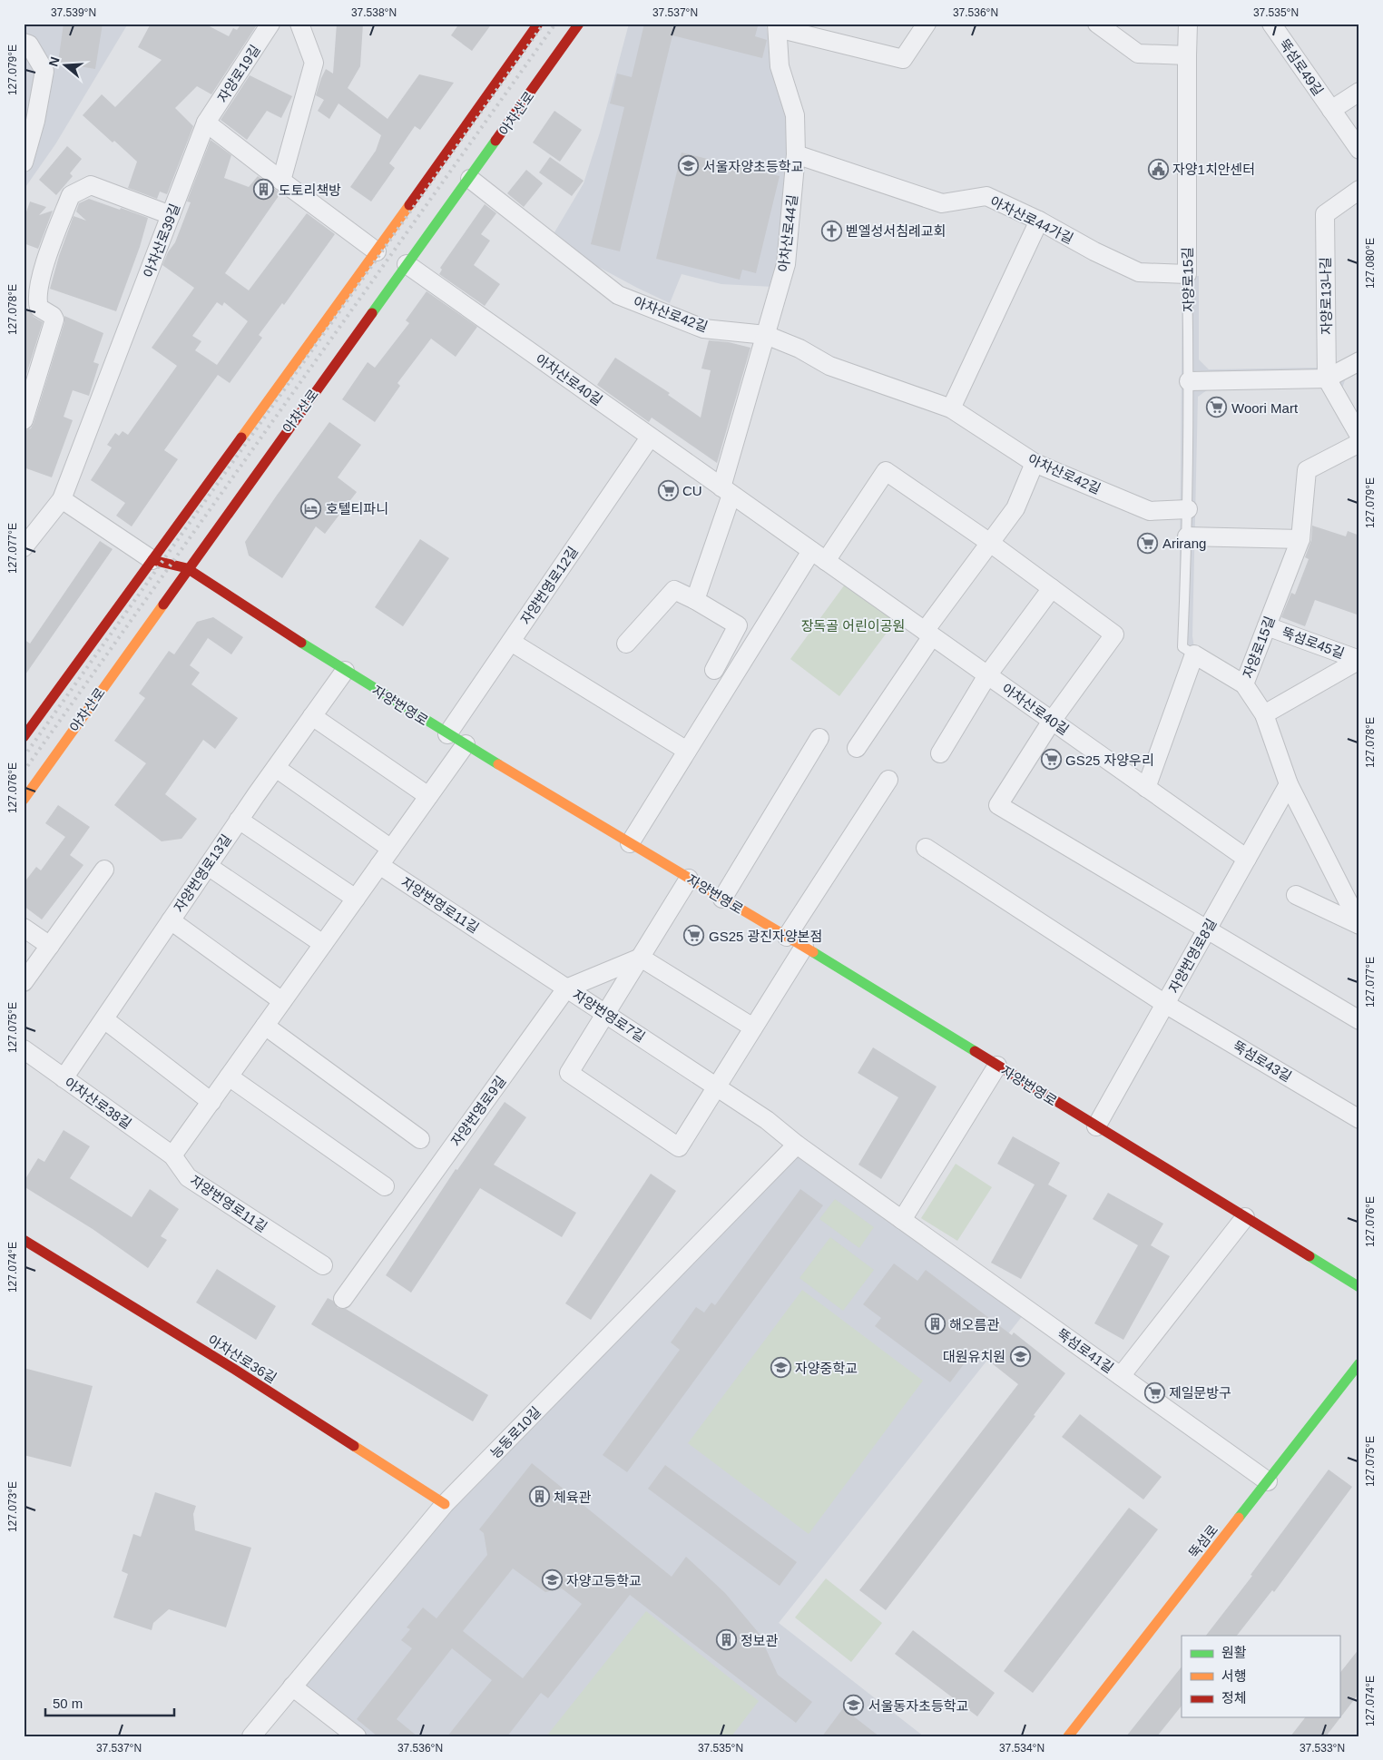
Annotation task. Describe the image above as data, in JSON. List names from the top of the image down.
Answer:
{
  "streets": {
    "main road": [
      "아차산로",
      "자양번영로",
      "아차산로36길",
      "뚝섬로"
    ],
    "street": [
      "뚝섬로49길",
      "자양로19길",
      "아차산로44가길",
      "아차산로44길",
      "아차산로39길",
      "자양로15길",
      "자양로13나길",
      "아차산로42길",
      "아차산로40길",
      "자양번영로12길",
      "뚝섬로45길",
      "자양번영로13길",
      "자양번영로11길",
      "자양번영로8길",
      "자양번영로7길",
      "뚝섬로43길",
      "아차산로38길",
      "자양번영로9길",
      "뚝섬로41길",
      "능동로10길"
    ]
  },
  "crossings": [
    ["자양로19길", "아차산로39길"],
    ["아차산로", "아차산로42길"],
    ["아차산로", "아차산로40길"],
    ["아차산로", "자양번영로"],
    ["아차산로44가길", "아차산로44길"],
    ["아차산로44가길", "자양로15길"],
    ["아차산로44길", "아차산로42길"],
    ["아차산로44길", "아차산로40길"],
    ["자양로15길", "아차산로42길"],
    ["자양로15길", "뚝섬로45길"],
    ["자양로15길", "자양번영로8길"],
    ["아차산로40길", "자양번영로12길"],
    ["아차산로40길", "자양번영로8길"],
    ["자양번영로12길", "자양번영로"],
    ["자양번영로", "자양번영로13길"],
    ["자양번영로", "자양번영로8길"],
    ["자양번영로13길", "아차산로38길"],
    ["자양번영로11길", "자양번영로7길"],
    ["자양번영로11길", "아차산로38길"],
    ["자양번영로8길", "뚝섬로43길"],
    ["자양번영로7길", "자양번영로9길"],
    ["자양번영로7길", "뚝섬로41길"],
    ["자양번영로7길", "능동로10길"],
    ["뚝섬로41길", "능동로10길"],
    ["뚝섬로41길", "뚝섬로"],
    ["아차산로36길", "능동로10길"]
  ],
  "parks": ["장독골 어린이공원"],
  "places": {
    "school or university": [
      "서울자양초등학교",
      "대원유치원",
      "자양중학교",
      "자양고등학교",
      "서울동자초등학교"
    ],
    "public building": ["자양1치안센터"],
    "building": [
      "도토리책방",
      "해오름관",
      "체육관",
      "정보관"
    ],
    "church": ["벧엘성서침례교회"],
    "supermarket": [
      "Woori Mart",
      "CU",
      "Arirang",
      "GS25 자양우리",
      "GS25 광진자양본점",
      "제일문방구"
    ],
    "hotel": ["호텔티파니"]
  },
  "legend": ["원활", "서행", "정체"],
  "scale_bar": "50 m",
  "north": "left",
  "coordinates": [
    "37.539°N",
    "37.538°N",
    "37.537°N",
    "37.536°N",
    "37.535°N",
    "127.079°E",
    "127.080°E",
    "127.078°E",
    "127.077°E",
    "127.076°E",
    "127.075°E",
    "127.074°E",
    "127.073°E",
    "37.534°N",
    "37.533°N"
  ]
}
